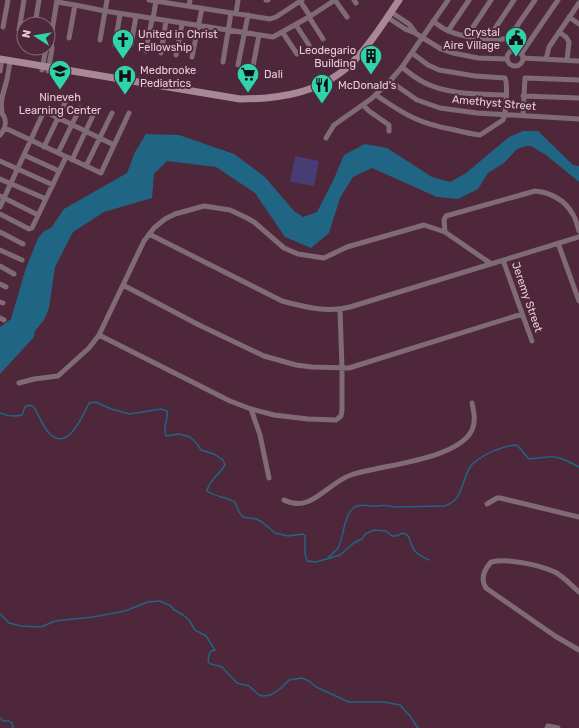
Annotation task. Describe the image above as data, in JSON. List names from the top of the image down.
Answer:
{
  "streets": {
    "street": ["Amethyst Street", "Jeremy Street"]
  },
  "places": {
    "public building": ["Crystal Aire Village"],
    "church": ["United in Christ Fellowship"],
    "building": ["Leodegario Building"],
    "school or university": ["Nineveh Learning Center"],
    "supermarket": ["Dali"],
    "hospital": ["Medbrooke Pediatrics"],
    "restaurant": ["McDonald's"]
  },
  "north": "left"
}
